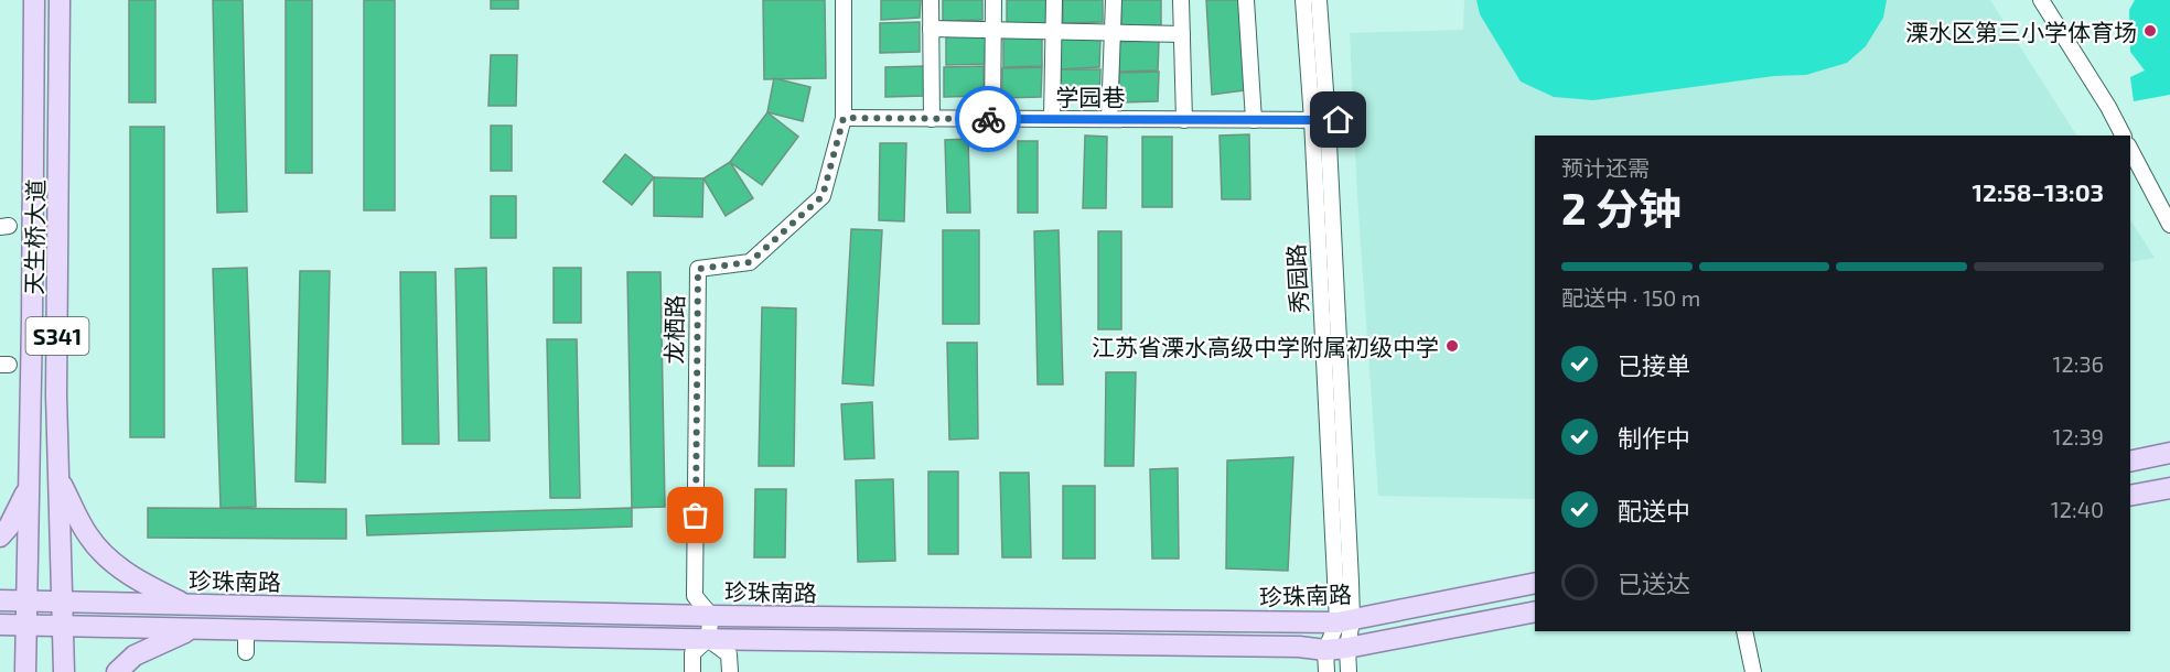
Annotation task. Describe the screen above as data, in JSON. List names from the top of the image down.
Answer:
{
  "streets": {
    "main road": ["天生桥大道", "S341", "珍珠南路"],
    "street": ["学园巷", "秀园路", "龙栖路"]
  },
  "crossings": [
    ["学园巷", "秀园路"],
    ["学园巷", "龙栖路"],
    ["天生桥大道", "珍珠南路"],
    ["秀园路", "珍珠南路"],
    ["龙栖路", "珍珠南路"]
  ],
  "places": ["溧水区第三小学体育场", "江苏省溧水高级中学附属初级中学"],
  "page": {
    "heading": ["2 分钟", "预计还需", "12:58–13:03"],
    "bar": "配送中 · 150 m",
    "list": [
      ["已接单", "12:36"],
      ["制作中", "12:39"],
      ["配送中", "12:40"],
      "已送达"
    ]
  }
}
